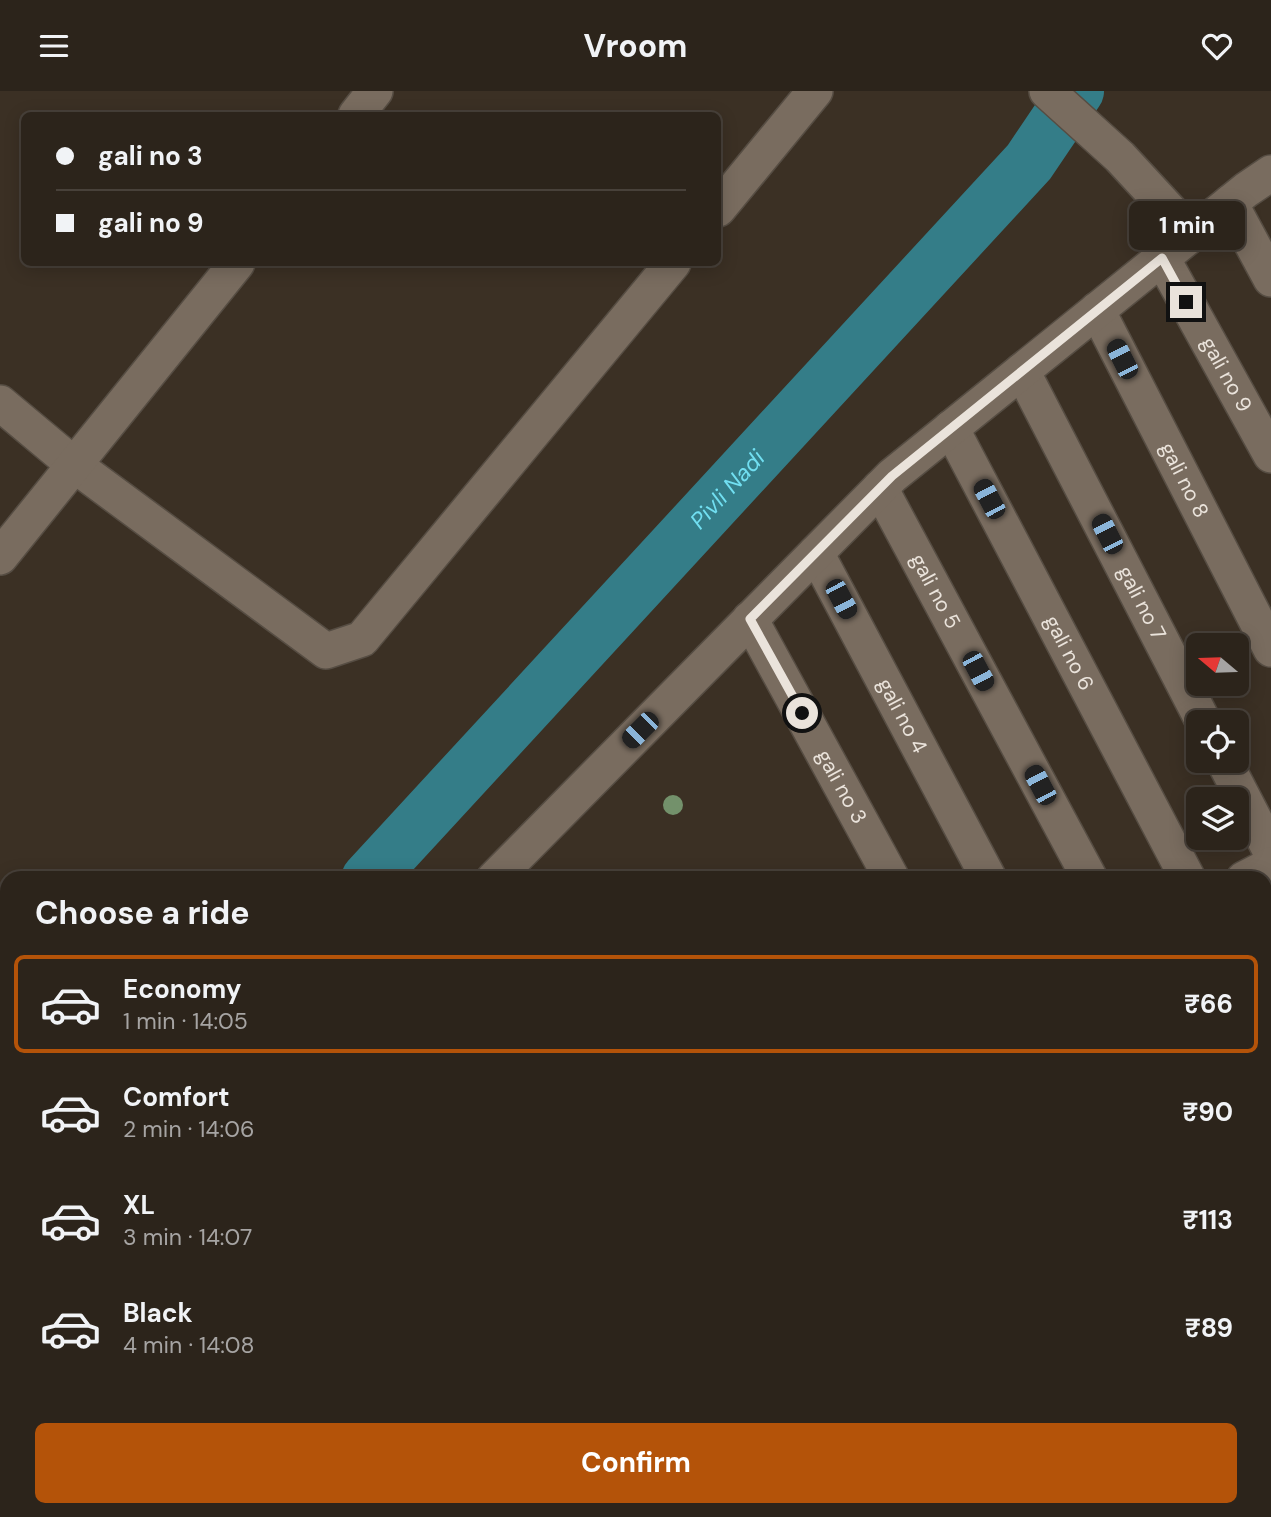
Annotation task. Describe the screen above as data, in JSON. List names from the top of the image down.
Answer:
{
  "streets": {
    "street": [
      "gali no 9",
      "gali no 8",
      "gali no 5",
      "gali no 7",
      "gali no 6",
      "gali no 4",
      "gali no 3"
    ]
  },
  "water": ["Pivli Nadi"],
  "north": "left",
  "page": {
    "header": "Vroom",
    "banner": ["gali no 3", "gali no 9"],
    "bubble": "1 min",
    "heading": "Choose a ride",
    "list": [
      {
        "name": "Economy",
        "note": "1 min · 14:05",
        "value": "₹66"
      },
      {
        "name": "Comfort",
        "note": "2 min · 14:06",
        "value": "₹90"
      },
      {
        "name": "XL",
        "note": "3 min · 14:07",
        "value": "₹113"
      },
      {
        "name": "Black",
        "note": "4 min · 14:08",
        "value": "₹89"
      }
    ],
    "buttons": "Confirm"
  }
}
